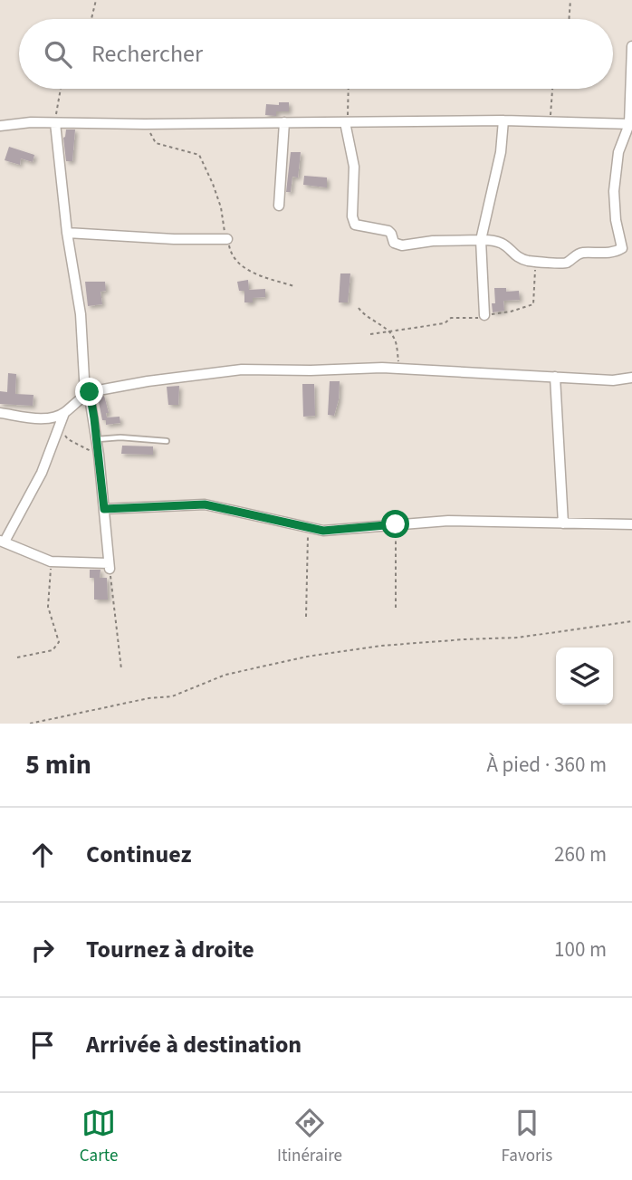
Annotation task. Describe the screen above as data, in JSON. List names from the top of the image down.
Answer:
{
  "page": {
    "search": "Rechercher",
    "heading": ["5 min", "À pied · 360 m"],
    "list": [
      ["Continuez", "260 m"],
      ["Tournez à droite", "100 m"],
      "Arrivée à destination"
    ],
    "nav": ["Carte", "Itinéraire", "Favoris"]
  }
}
